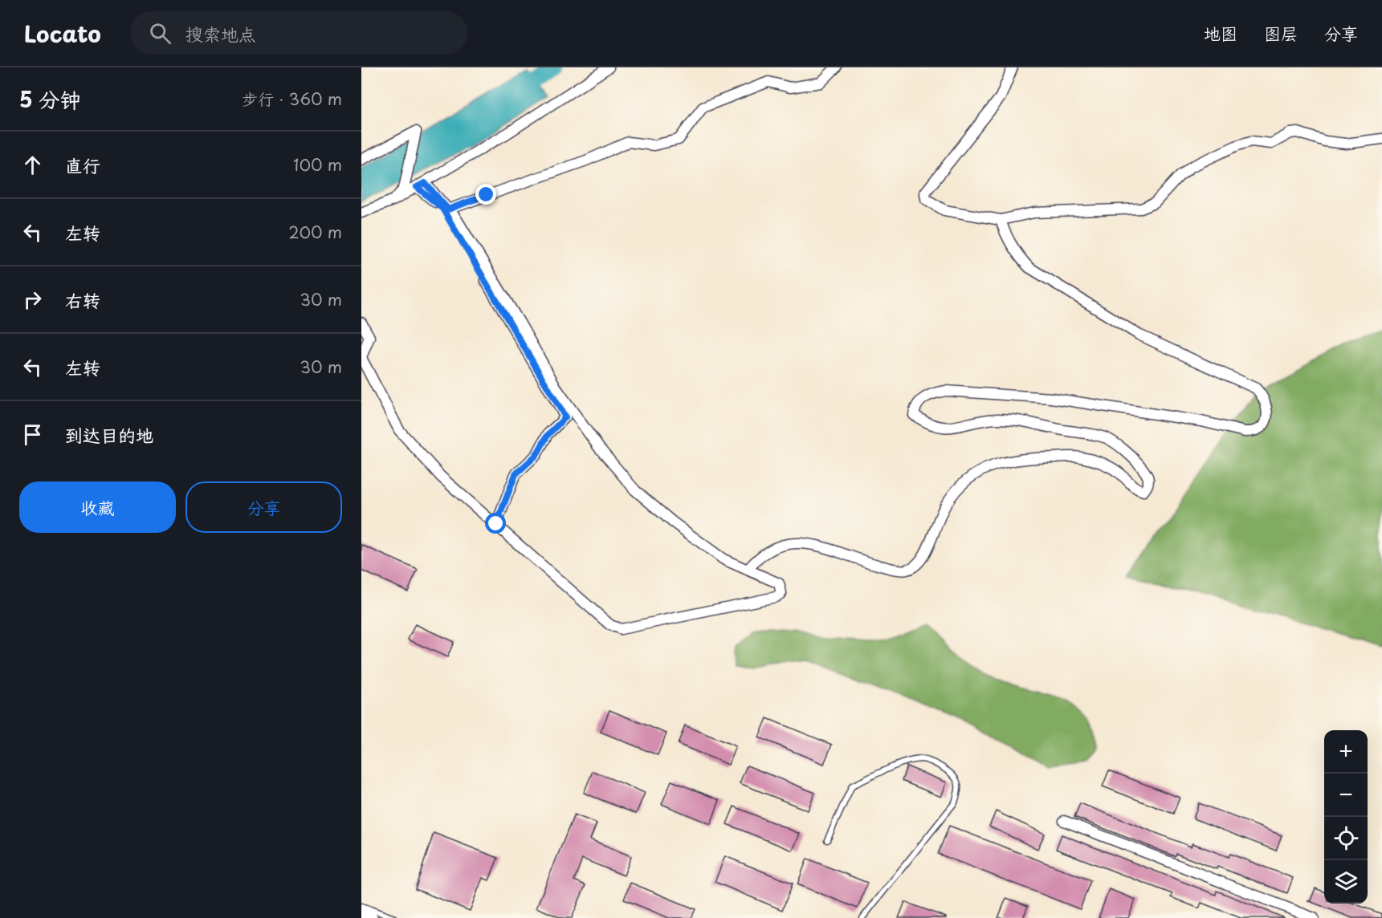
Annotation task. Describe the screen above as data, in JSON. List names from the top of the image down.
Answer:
{
  "page": {
    "header": "Locato",
    "search": "搜索地点",
    "nav": ["地图", "图层", "分享"],
    "heading": ["5 分钟", "步行 · 360 m"],
    "list": [
      ["直行", "100 m"],
      ["左转", "200 m"],
      ["右转", "30 m"],
      ["左转", "30 m"],
      "到达目的地"
    ],
    "buttons": ["收藏", "分享"],
    "map_buttons": ["+", "−"]
  }
}
